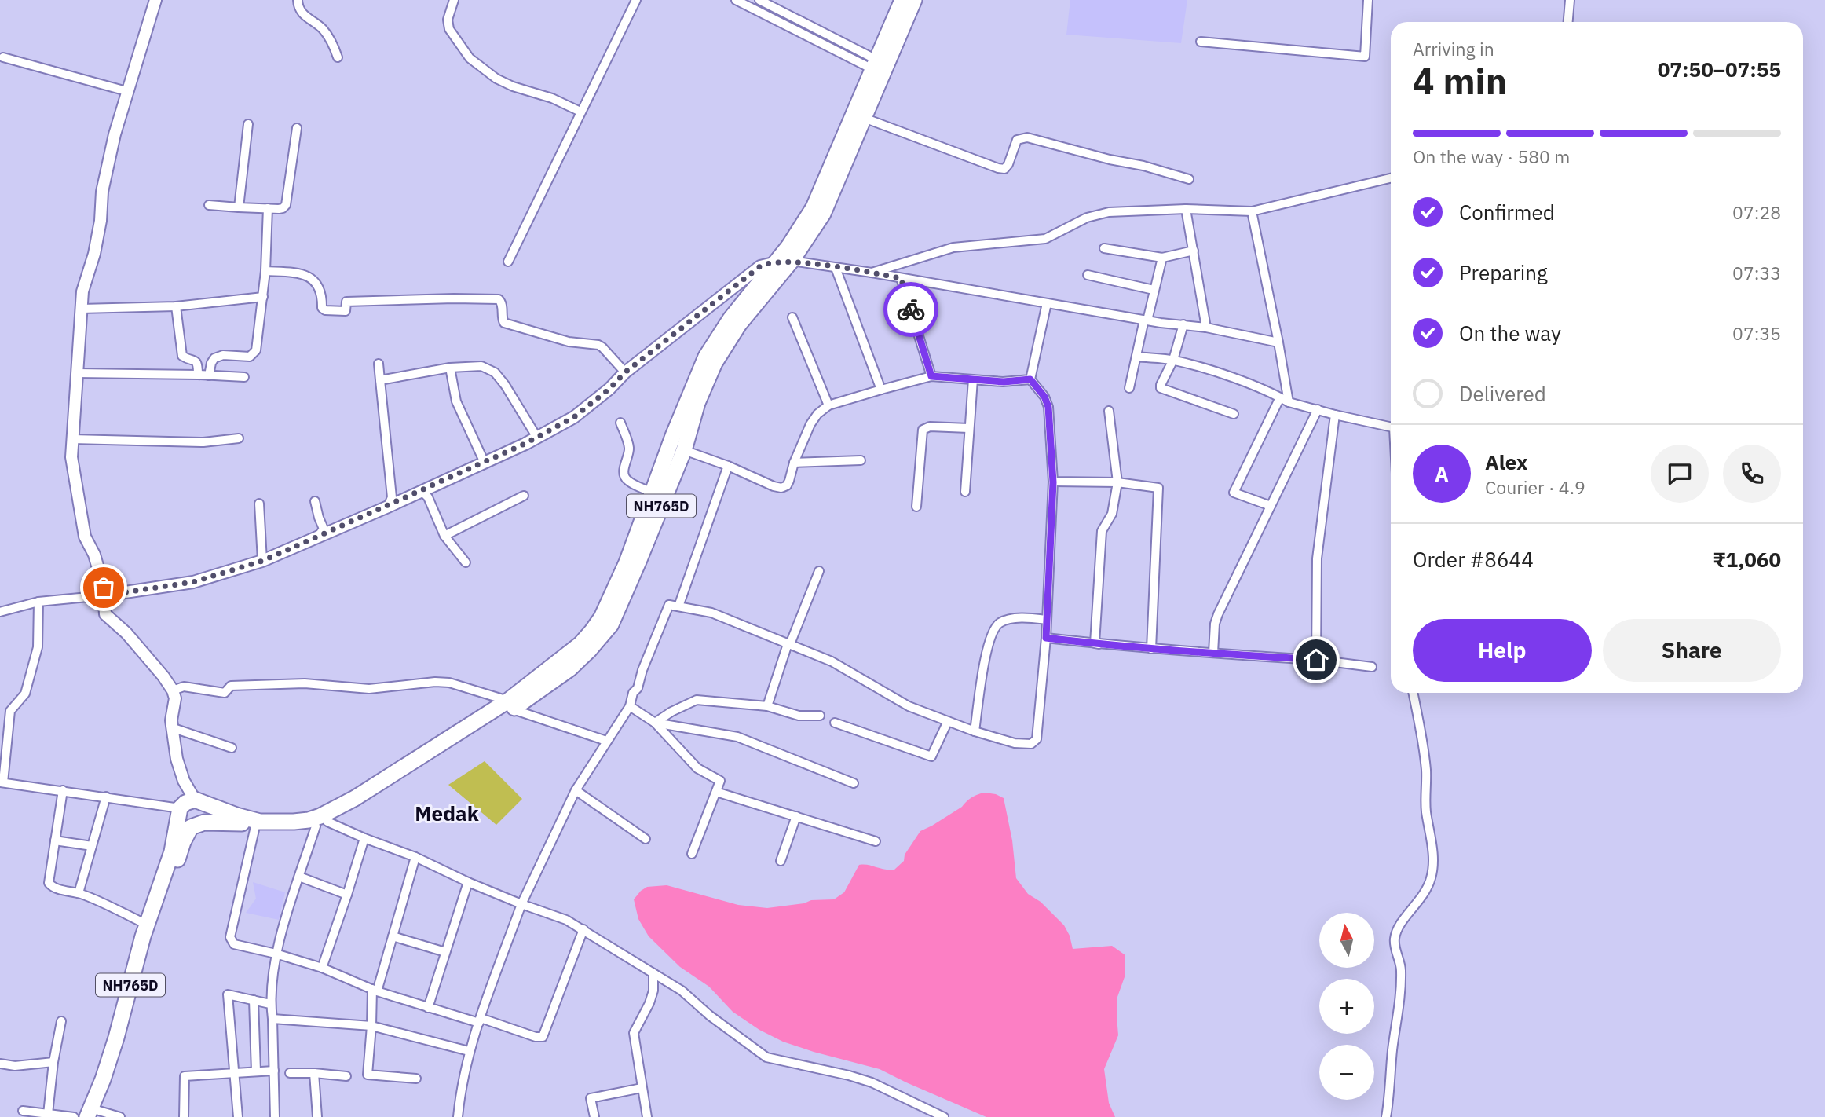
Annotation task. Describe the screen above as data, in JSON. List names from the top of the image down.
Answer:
{
  "streets": {
    "highway": ["NH765D"]
  },
  "districts": ["Medak"],
  "north": "top",
  "page": {
    "heading": ["4 min", "Arriving in", "07:50–07:55"],
    "panel": [
      "Alex",
      "Courier · 4.9",
      "Order #8644",
      "₹1,060"
    ],
    "bar": "On the way · 580 m",
    "list": [
      ["Confirmed", "07:28"],
      ["Preparing", "07:33"],
      ["On the way", "07:35"],
      "Delivered"
    ],
    "round": "A",
    "buttons": ["Help", "Share"],
    "map_buttons": ["+", "−"]
  }
}
